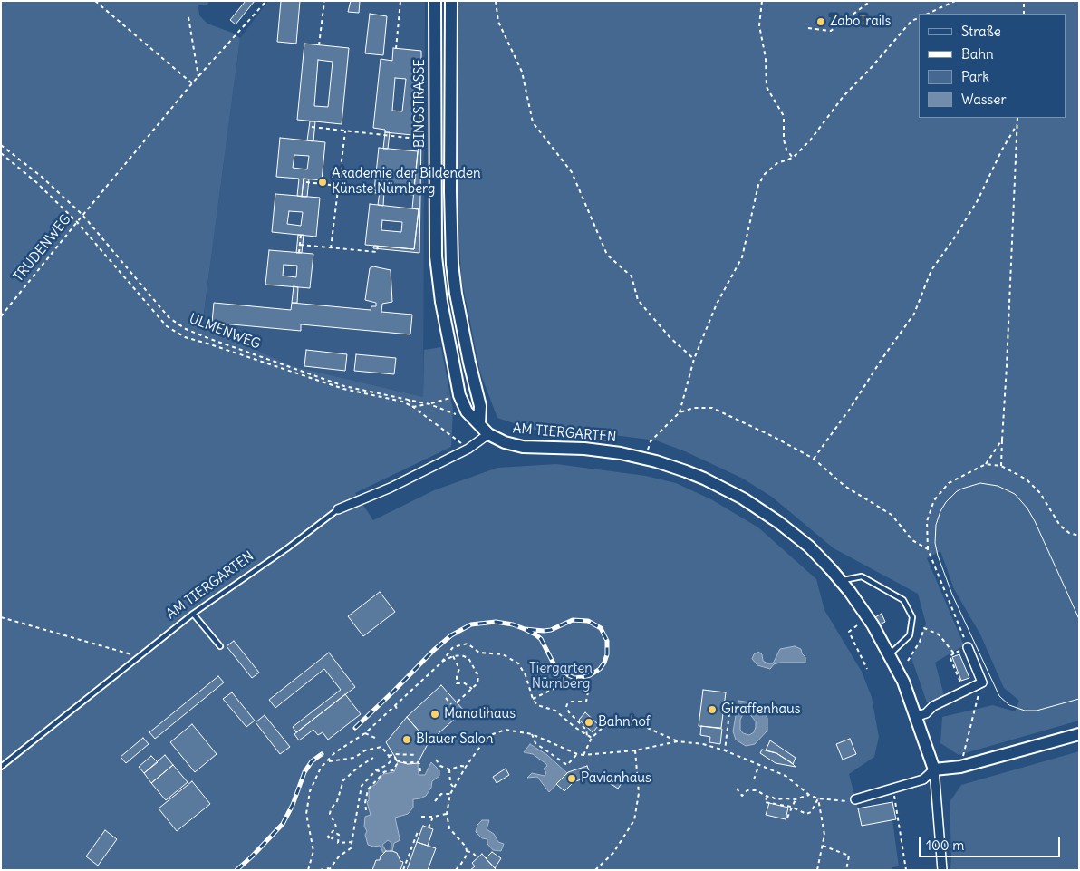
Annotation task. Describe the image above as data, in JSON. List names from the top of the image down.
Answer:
{
  "streets": {
    "street": ["BINGSTRASSE", "AM TIERGARTEN"],
    "path": ["TRUDENWEG", "ULMENWEG"]
  },
  "crossings": [
    ["BINGSTRASSE", "ULMENWEG"],
    ["BINGSTRASSE", "AM TIERGARTEN"],
    ["TRUDENWEG", "ULMENWEG"]
  ],
  "parks": ["Tiergarten Nürnberg"],
  "places": [
    "ZaboTrails",
    "Akademie der Bildenden Künste Nürnberg",
    "Giraffenhaus",
    "Manatihaus",
    "Bahnhof",
    "Blauer Salon",
    "Pavianhaus"
  ],
  "legend": [
    "Straße",
    "Bahn",
    "Park",
    "Wasser"
  ],
  "scale_bar": "100 m"
}
